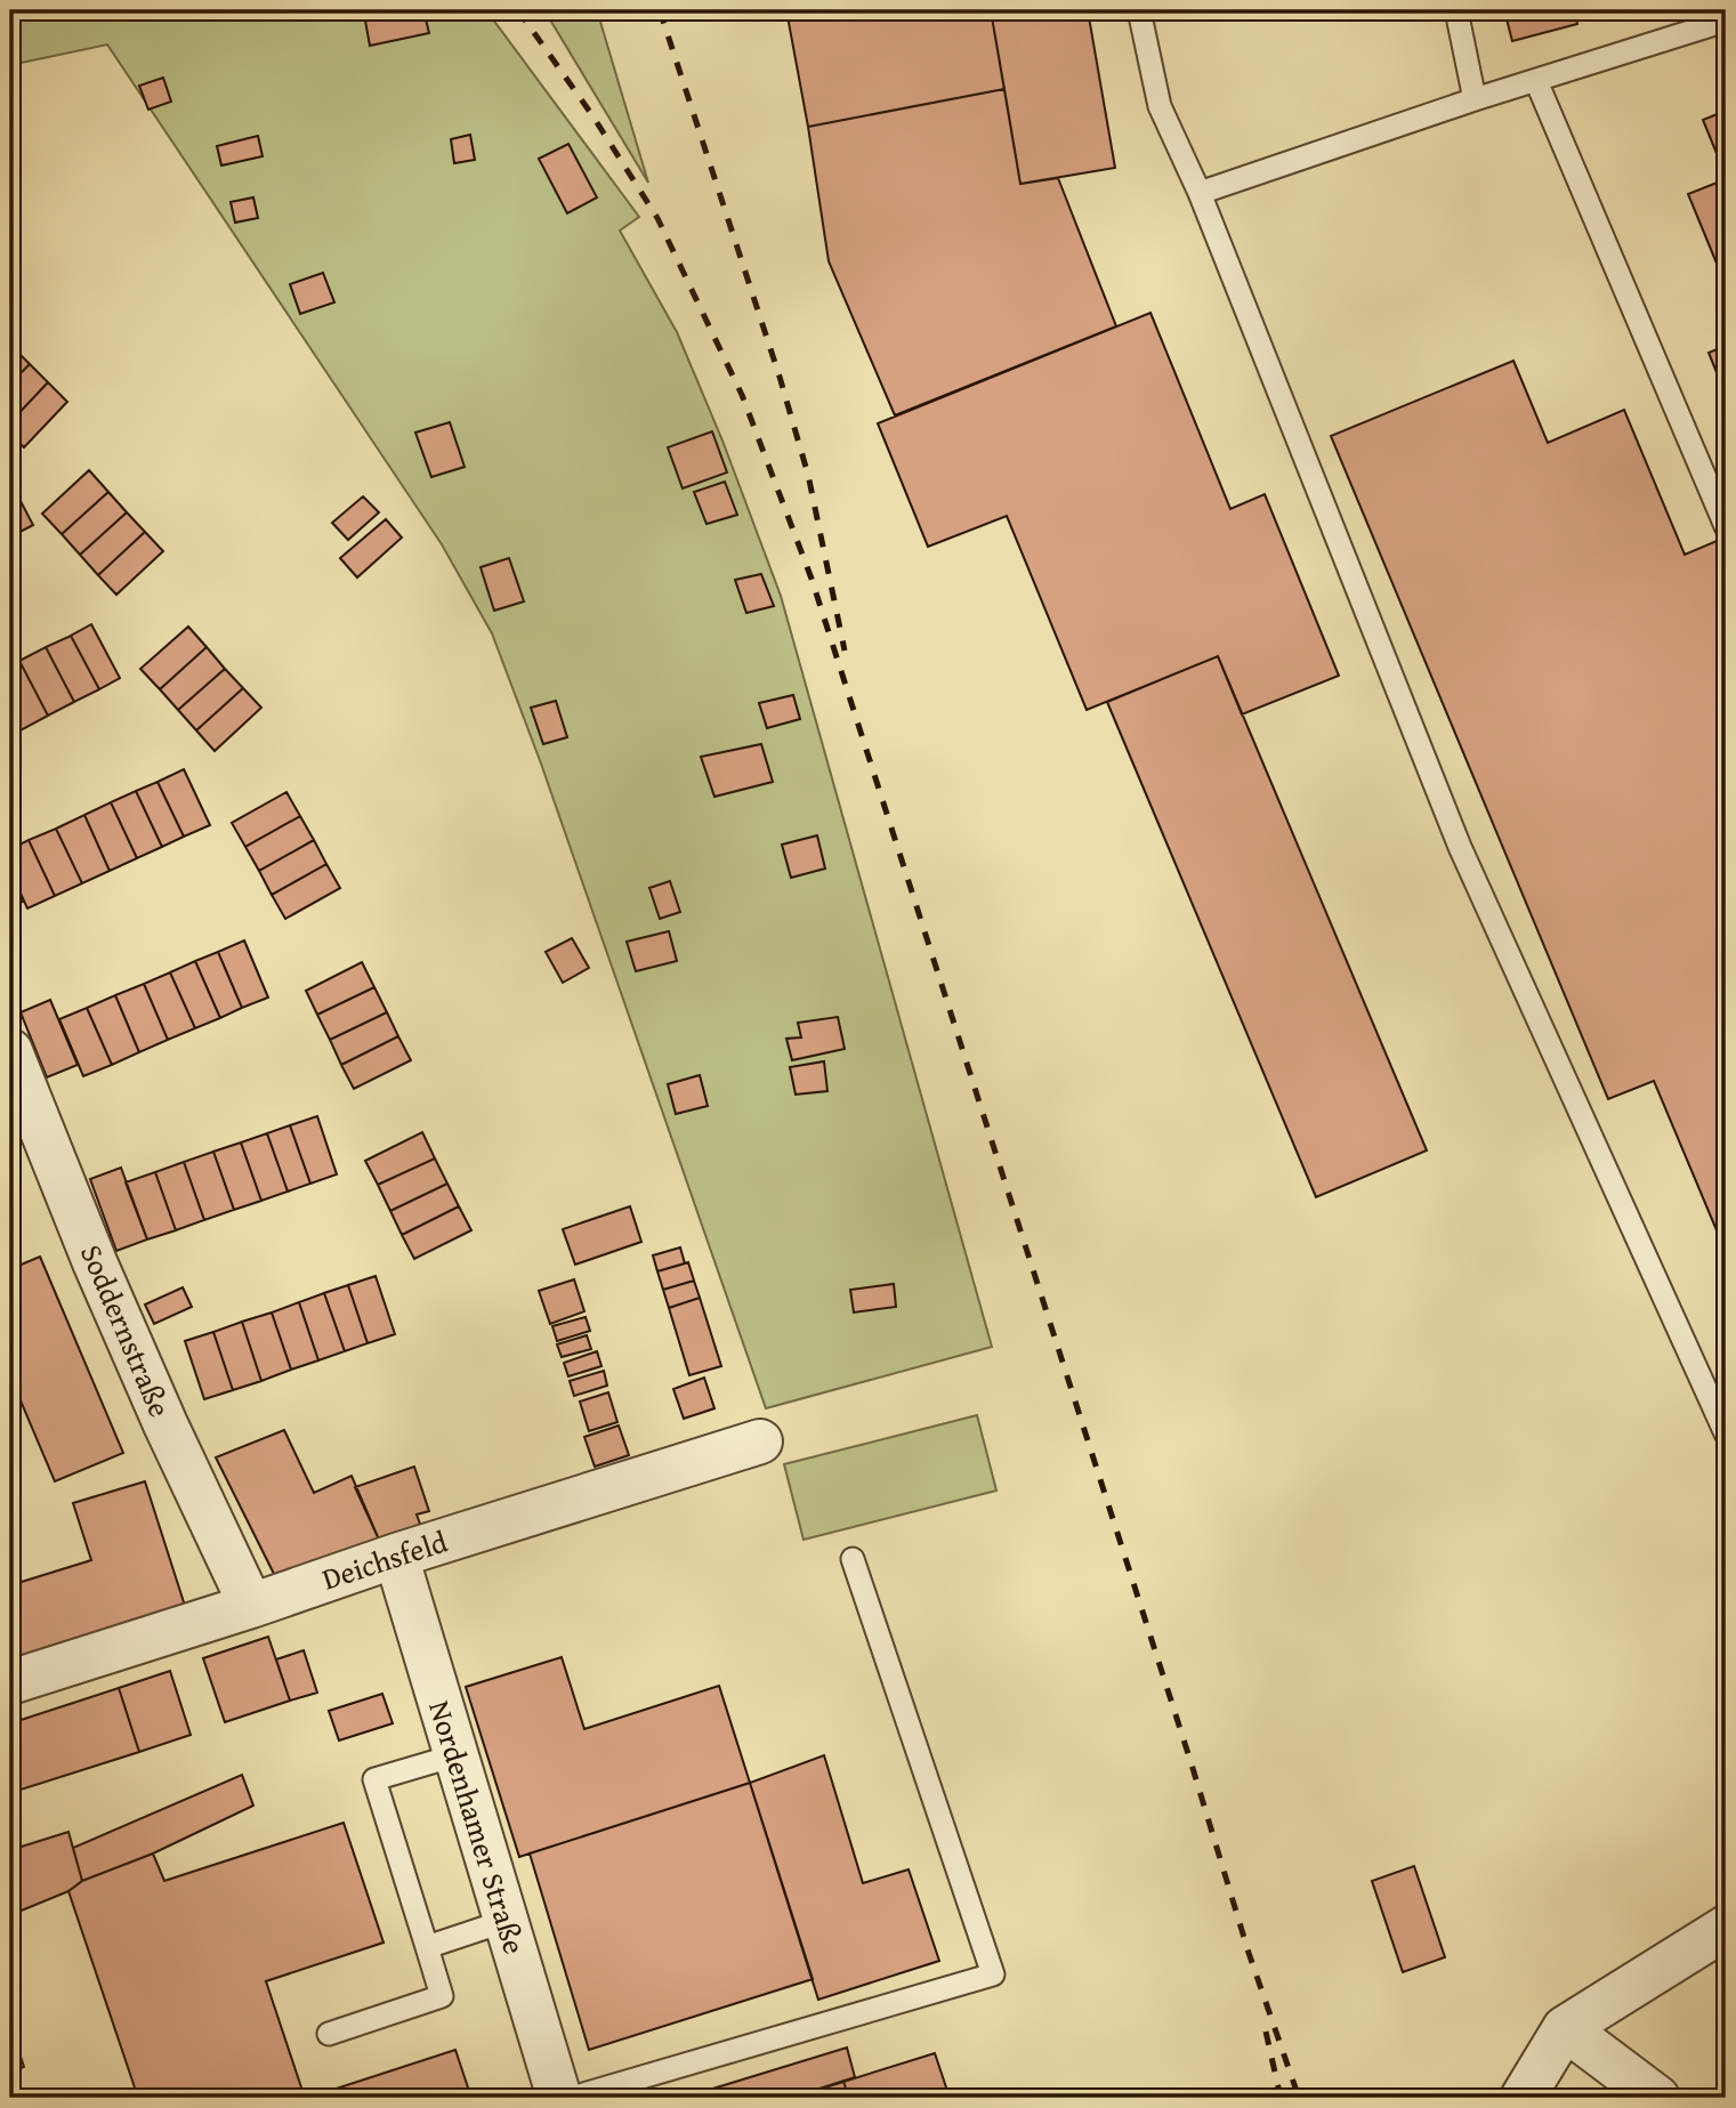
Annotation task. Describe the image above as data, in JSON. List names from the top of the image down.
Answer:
{
  "streets": {
    "street": ["Soddernstraße", "Deichsfeld", "Nordenhamer Straße"]
  },
  "crossings": [
    ["Soddernstraße", "Deichsfeld"],
    ["Deichsfeld", "Nordenhamer Straße"]
  ]
}
